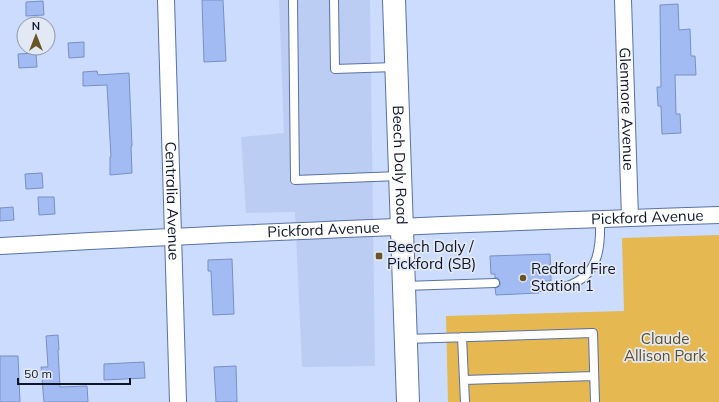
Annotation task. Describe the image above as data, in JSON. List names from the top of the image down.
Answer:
{
  "streets": {
    "main road": ["Beech Daly Road"],
    "street": ["Glenmore Avenue", "Centralia Avenue", "Pickford Avenue"]
  },
  "crossings": [
    ["Glenmore Avenue", "Pickford Avenue"],
    ["Beech Daly Road", "Pickford Avenue"],
    ["Centralia Avenue", "Pickford Avenue"]
  ],
  "parks": ["Claude Allison Park"],
  "places": {
    "transit": ["Beech Daly / Pickford (SB)"],
    "other": ["Redford Fire Station 1"]
  },
  "scale_bar": "50 m",
  "north": "top"
}
